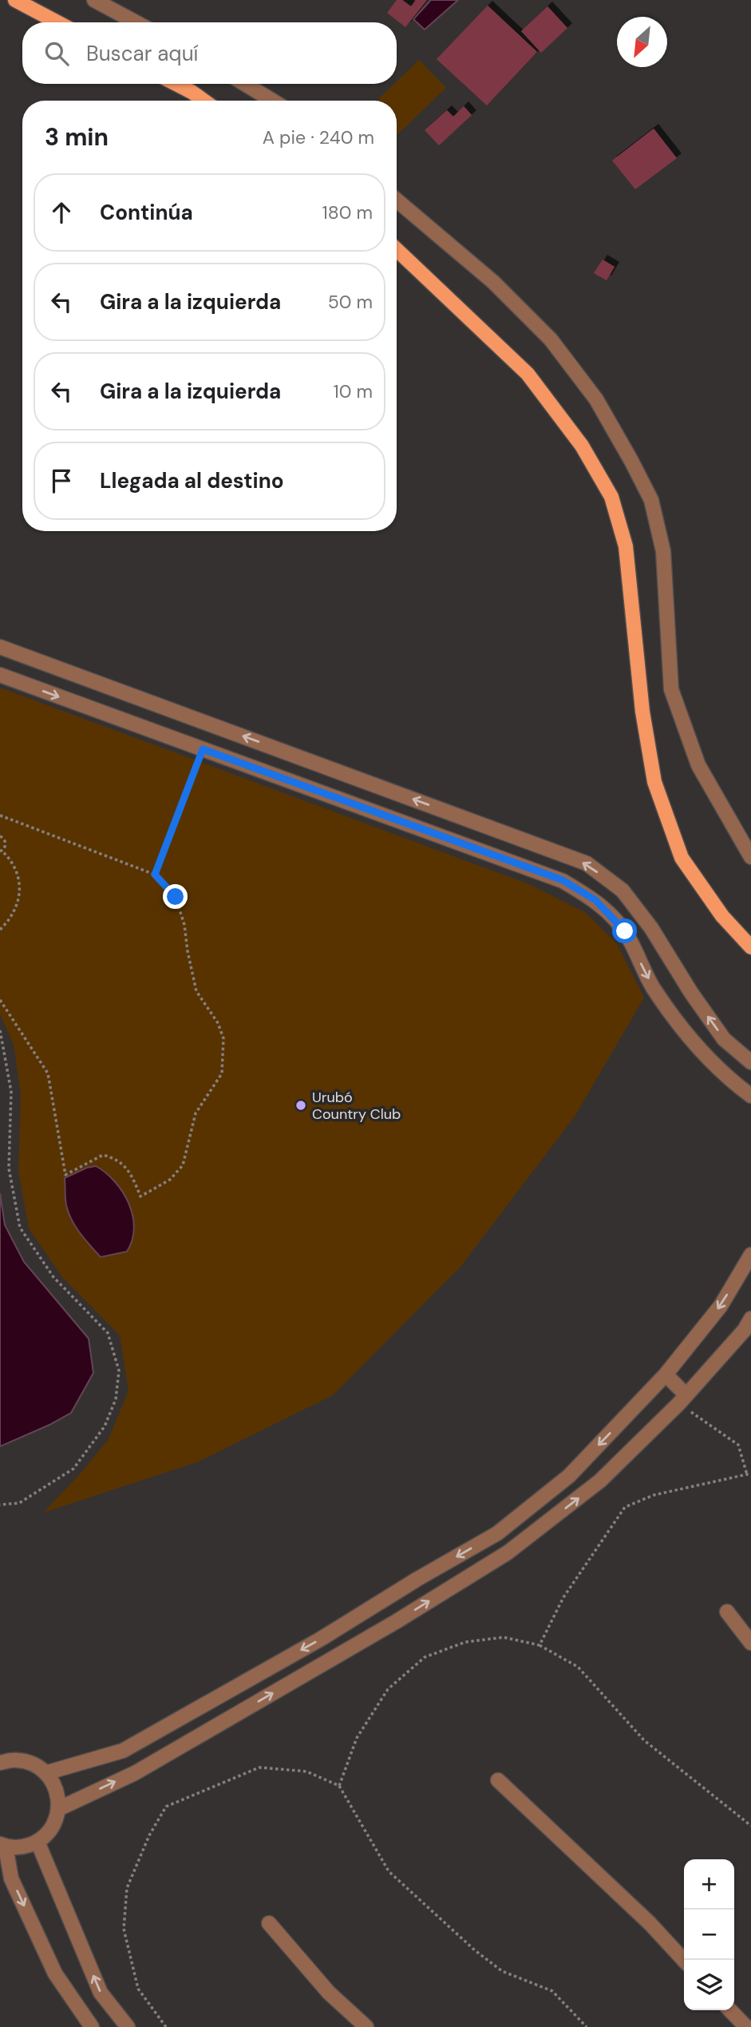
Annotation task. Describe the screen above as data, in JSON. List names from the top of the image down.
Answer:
{
  "places": ["Urubó Country Club"],
  "north": "bottom left",
  "page": {
    "search": "Buscar aquí",
    "heading": ["3 min", "A pie · 240 m"],
    "list": [
      ["Continúa", "180 m"],
      ["Gira a la izquierda", "50 m"],
      ["Gira a la izquierda", "10 m"],
      "Llegada al destino"
    ],
    "map_buttons": ["+", "−"]
  }
}
